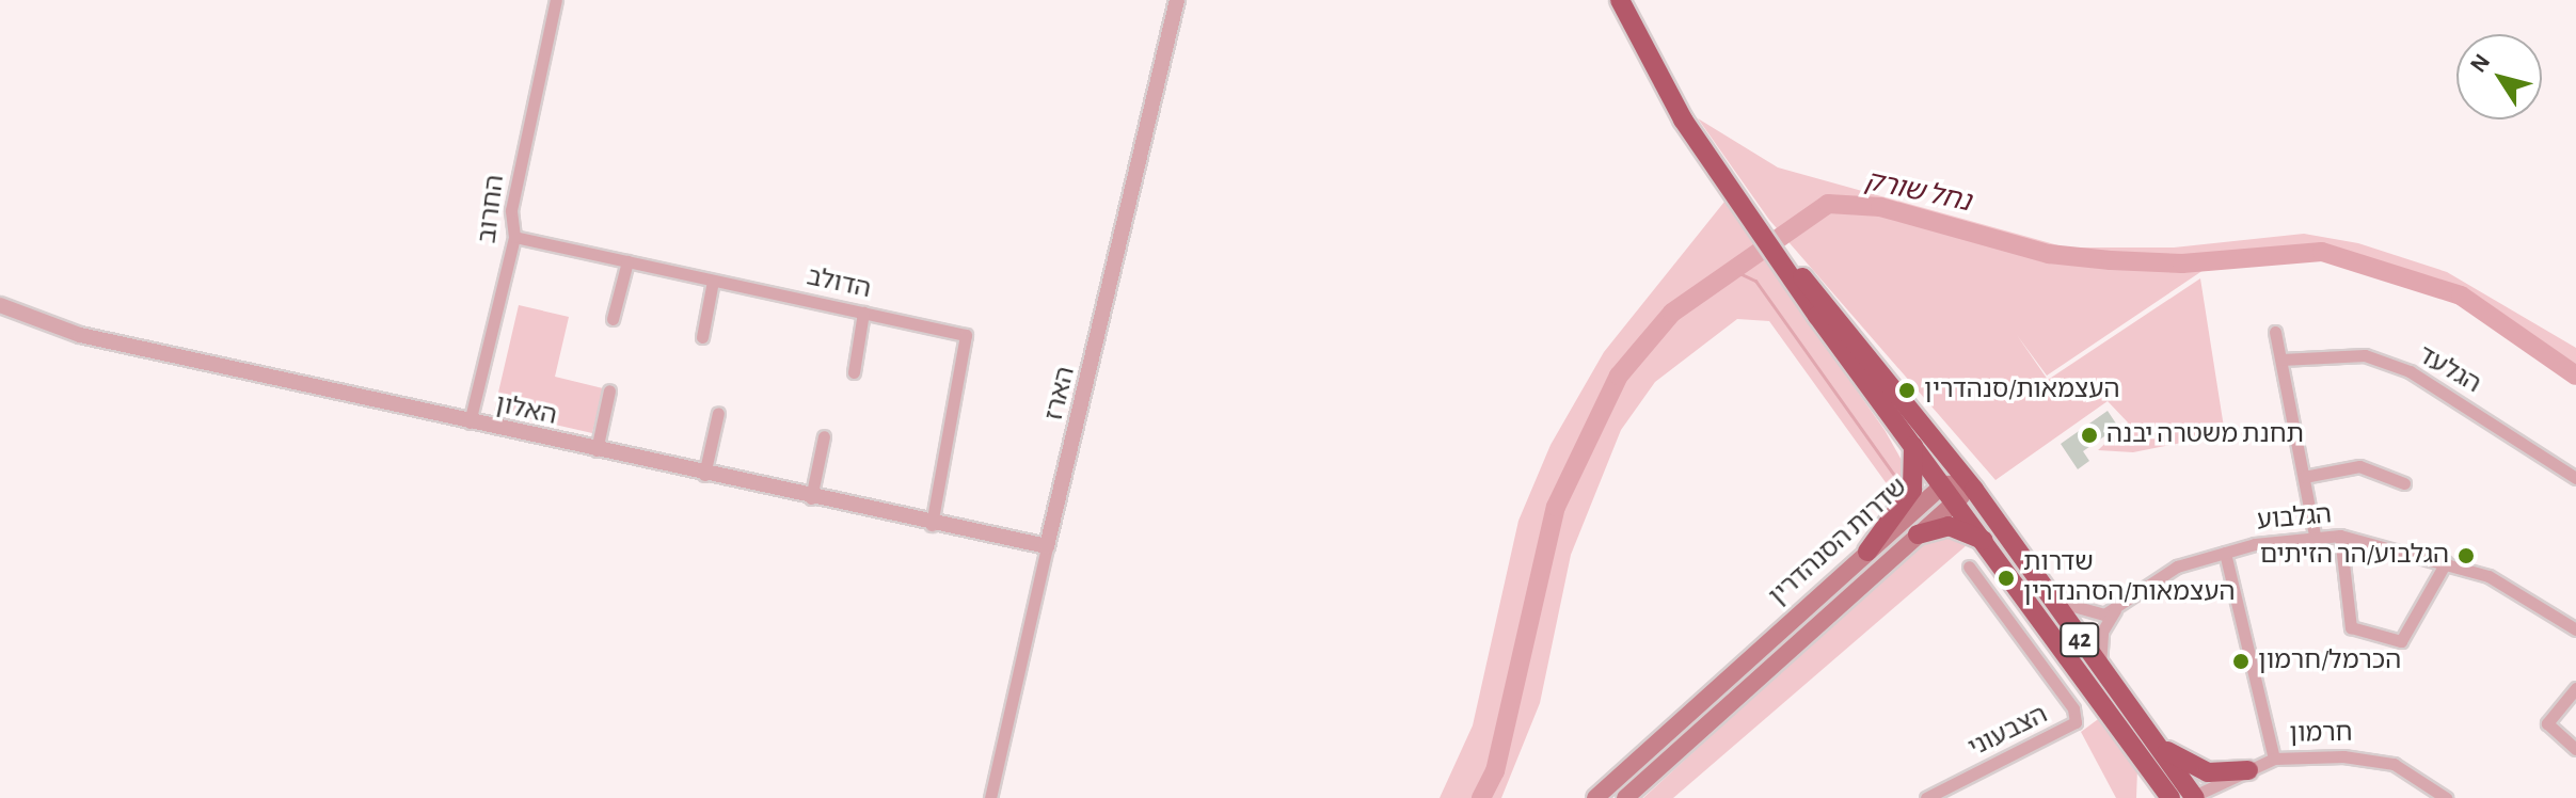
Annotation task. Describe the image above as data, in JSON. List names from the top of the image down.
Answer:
{
  "streets": {
    "highway": ["42"],
    "main road": ["שדרות הסנהדרין"],
    "street": [
      "החרוב",
      "הדולב",
      "הגלעד",
      "הארז",
      "האלון",
      "הגלבוע",
      "הצבעוני",
      "חרמון"
    ]
  },
  "crossings": [
    ["החרוב", "הדולב"],
    ["החרוב", "האלון"],
    ["הדולב", "האלון"],
    ["הארז", "האלון"],
    ["שדרות הסנהדרין", "42"],
    ["42", "חרמון"]
  ],
  "water": ["נחל שורק"],
  "places": [
    "העצמאות/סנהדרין",
    "תחנת משטרה יבנה",
    "הגלבוע/הר הזיתים",
    "שדרות העצמאות/הסהנדרין",
    "הכרמל/חרמון"
  ],
  "north": "top left"
}
